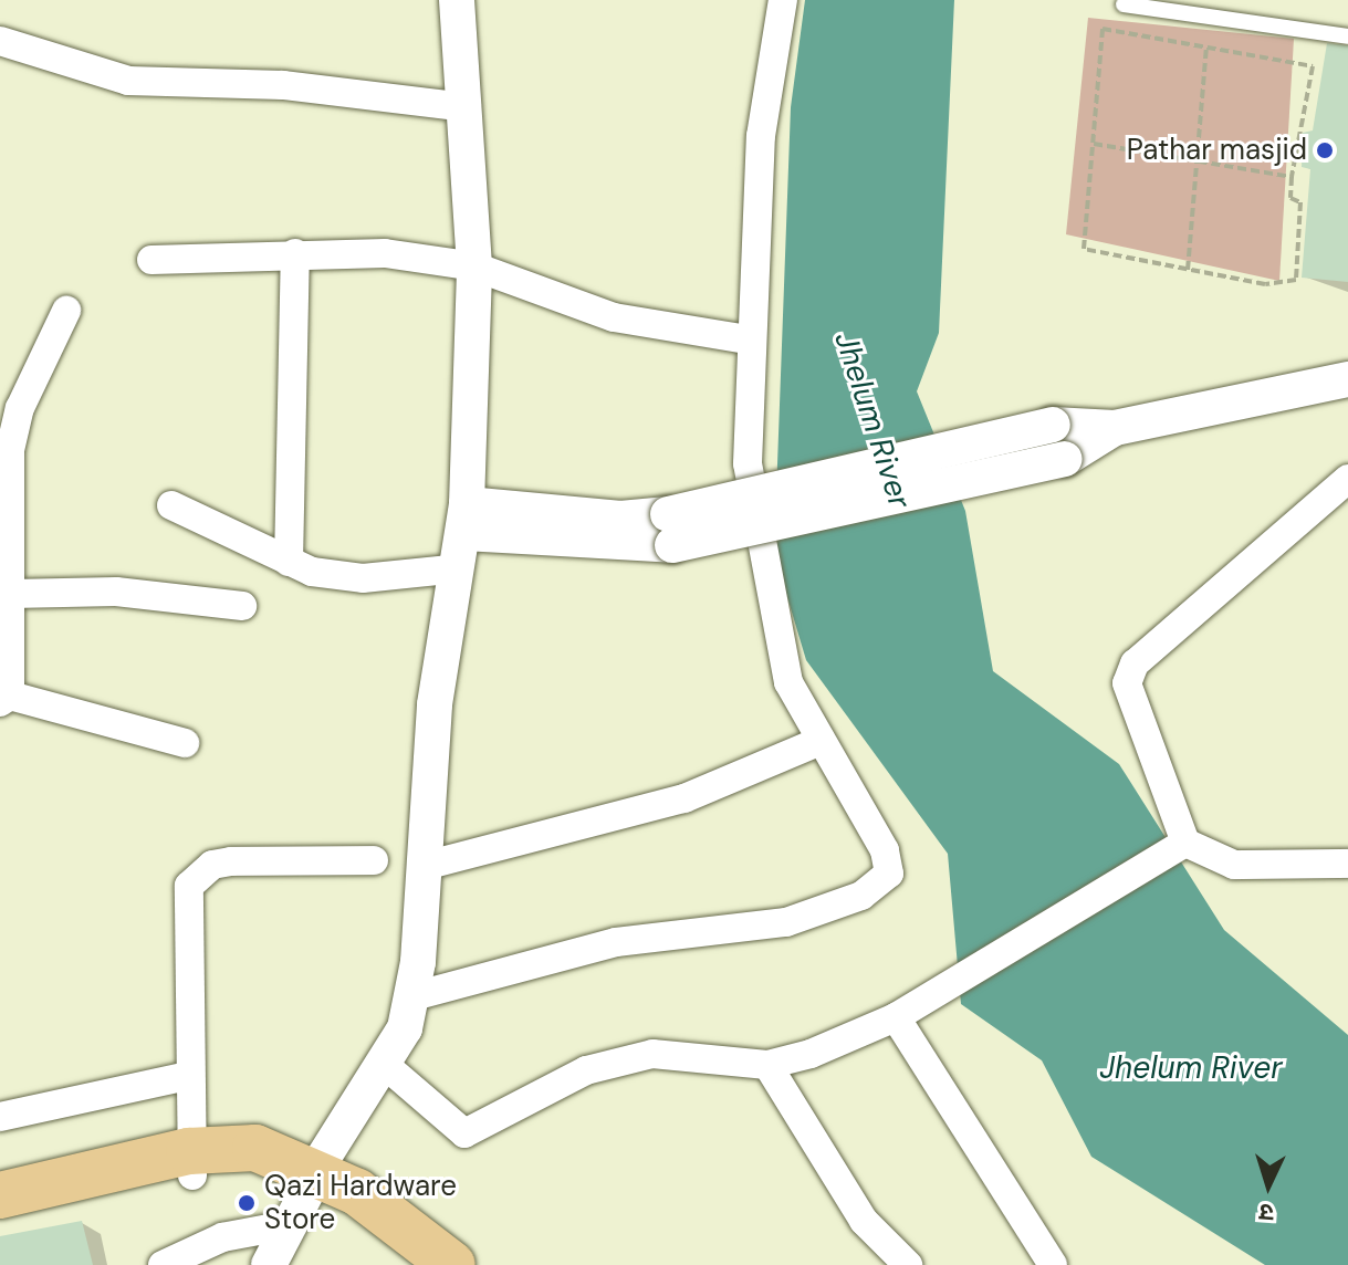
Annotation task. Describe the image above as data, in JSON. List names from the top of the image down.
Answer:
{
  "water": ["Jhelum River"],
  "places": ["Pathar masjid", "Qazi Hardware Store"],
  "north": "bottom"
}
